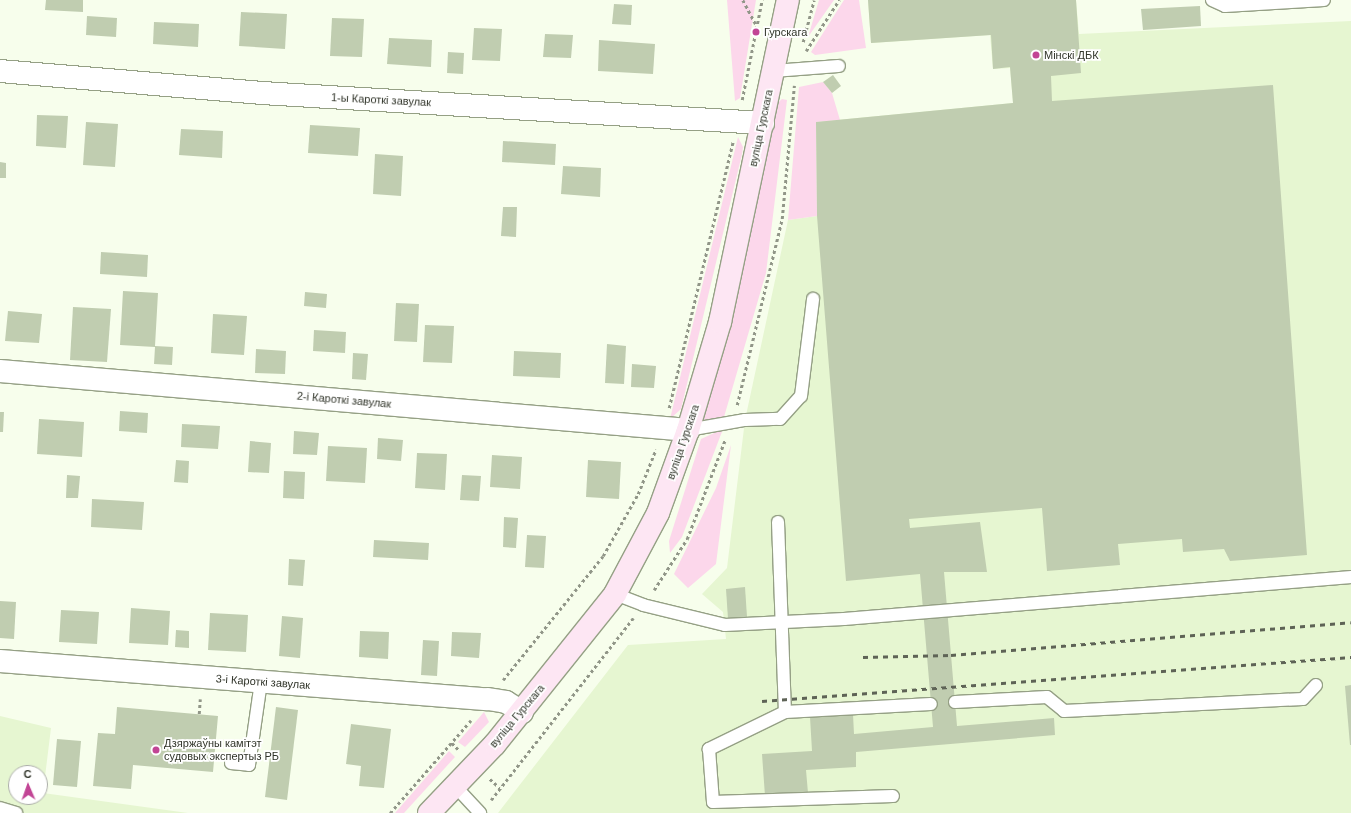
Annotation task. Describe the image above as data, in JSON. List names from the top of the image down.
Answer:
{
  "streets": {
    "main road": ["вуліца Гурскага"],
    "street": ["1-ы Кароткі завулак", "2-і Кароткі завулак", "3-і Кароткі завулак"]
  },
  "crossings": [
    ["1-ы Кароткі завулак", "вуліца Гурскага"],
    ["вуліца Гурскага", "2-і Кароткі завулак"],
    ["вуліца Гурскага", "3-і Кароткі завулак"]
  ],
  "places": ["Гурскага", "Мінскі ДБК", "Дзяржаўны камітэт судовых экспертыз РБ"],
  "north": "top"
}
